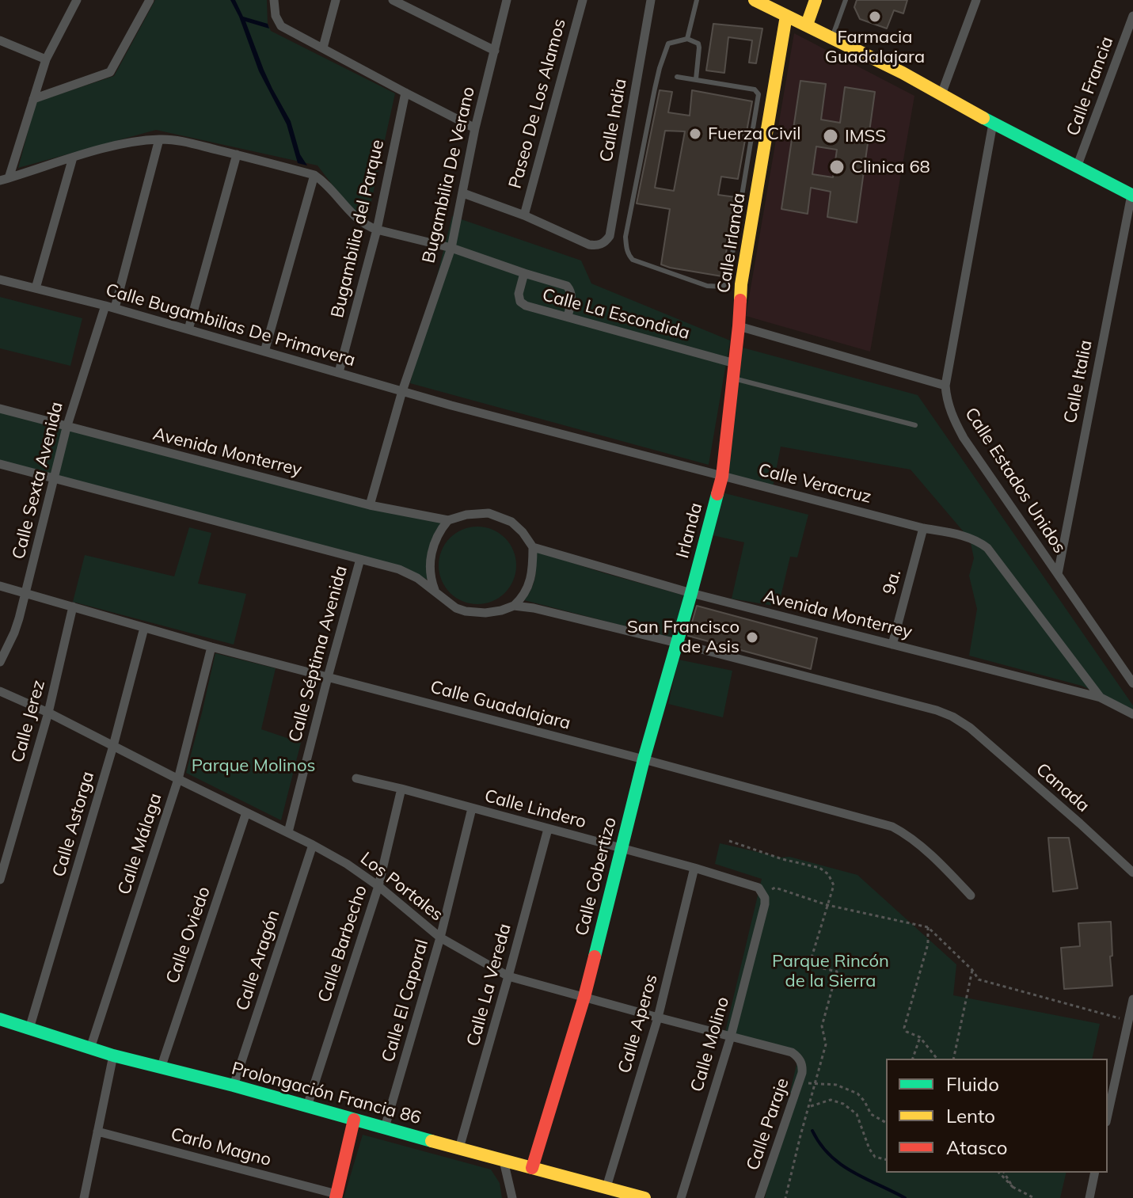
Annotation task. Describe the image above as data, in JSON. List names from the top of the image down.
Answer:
{
  "streets": {
    "street": [
      "Calle Francia",
      "Paseo De Los Alamos",
      "Calle India",
      "Bugambilia De Verano",
      "Bugambilia del Parque",
      "Calle Irlanda",
      "Calle La Escondida",
      "Calle Bugambilias De Primavera",
      "Calle Italia",
      "Avenida Monterrey",
      "Calle Sexta Avenida",
      "Calle Estados Unidos",
      "Calle Veracruz",
      "Irlanda",
      "9a.",
      "Calle Séptima Avenida",
      "Calle Guadalajara",
      "Calle Jerez",
      "Canada",
      "Calle Lindero",
      "Calle Astorga",
      "Calle Málaga",
      "Calle Cobertizo",
      "Los Portales",
      "Calle Oviedo",
      "Calle Barbecho",
      "Calle Aragón",
      "Calle La Vereda",
      "Calle El Caporal",
      "Calle Aperos",
      "Calle Molino",
      "Prolongación Francia 86",
      "Calle Paraje",
      "Carlo Magno"
    ]
  },
  "crossings": [
    ["Paseo De Los Alamos", "Calle India"],
    ["Bugambilia De Verano", "Calle La Escondida"],
    ["Bugambilia De Verano", "Calle Bugambilias De Primavera"],
    ["Bugambilia del Parque", "Calle La Escondida"],
    ["Bugambilia del Parque", "Calle Bugambilias De Primavera"],
    ["Calle Irlanda", "Calle La Escondida"],
    ["Calle Irlanda", "Calle Veracruz"],
    ["Calle Irlanda", "Irlanda"],
    ["Calle Bugambilias De Primavera", "Calle Sexta Avenida"],
    ["Calle Bugambilias De Primavera", "Calle Veracruz"],
    ["Calle Italia", "Calle Estados Unidos"],
    ["Avenida Monterrey", "Calle Sexta Avenida"],
    ["Avenida Monterrey", "Calle Veracruz"],
    ["Avenida Monterrey", "Irlanda"],
    ["Avenida Monterrey", "9a."],
    ["Avenida Monterrey", "Calle Cobertizo"],
    ["Calle Sexta Avenida", "Calle Guadalajara"],
    ["Calle Veracruz", "Irlanda"],
    ["Calle Veracruz", "9a."],
    ["Irlanda", "Calle Cobertizo"],
    ["Calle Séptima Avenida", "Calle Guadalajara"],
    ["Calle Séptima Avenida", "Los Portales"],
    ["Calle Guadalajara", "Calle Jerez"],
    ["Calle Guadalajara", "Calle Astorga"],
    ["Calle Guadalajara", "Calle Málaga"],
    ["Calle Guadalajara", "Calle Cobertizo"],
    ["Calle Jerez", "Los Portales"],
    ["Canada", "Calle Cobertizo"],
    ["Calle Lindero", "Calle Cobertizo"],
    ["Calle Lindero", "Calle Barbecho"],
    ["Calle Lindero", "Calle La Vereda"],
    ["Calle Lindero", "Calle El Caporal"],
    ["Calle Lindero", "Calle Aperos"],
    ["Calle Lindero", "Calle Molino"],
    ["Calle Astorga", "Los Portales"],
    ["Calle Astorga", "Prolongación Francia 86"],
    ["Calle Málaga", "Los Portales"],
    ["Calle Málaga", "Prolongación Francia 86"],
    ["Calle Cobertizo", "Los Portales"],
    ["Calle Cobertizo", "Prolongación Francia 86"],
    ["Los Portales", "Calle Oviedo"],
    ["Los Portales", "Calle Barbecho"],
    ["Los Portales", "Calle Aragón"],
    ["Los Portales", "Calle La Vereda"],
    ["Los Portales", "Calle El Caporal"],
    ["Los Portales", "Calle Aperos"],
    ["Los Portales", "Calle Molino"],
    ["Los Portales", "Calle Paraje"],
    ["Calle Oviedo", "Prolongación Francia 86"],
    ["Calle Barbecho", "Prolongación Francia 86"],
    ["Calle Aragón", "Prolongación Francia 86"],
    ["Calle La Vereda", "Prolongación Francia 86"],
    ["Calle El Caporal", "Prolongación Francia 86"],
    ["Calle Aperos", "Prolongación Francia 86"]
  ],
  "parks": ["Parque Molinos", "Parque Rincón de la Sierra"],
  "places": [
    "Farmacia Guadalajara",
    "Fuerza Civil",
    "IMSS",
    "Clinica 68",
    "San Francisco de Asis"
  ],
  "legend": ["Fluido", "Lento", "Atasco"]
}
